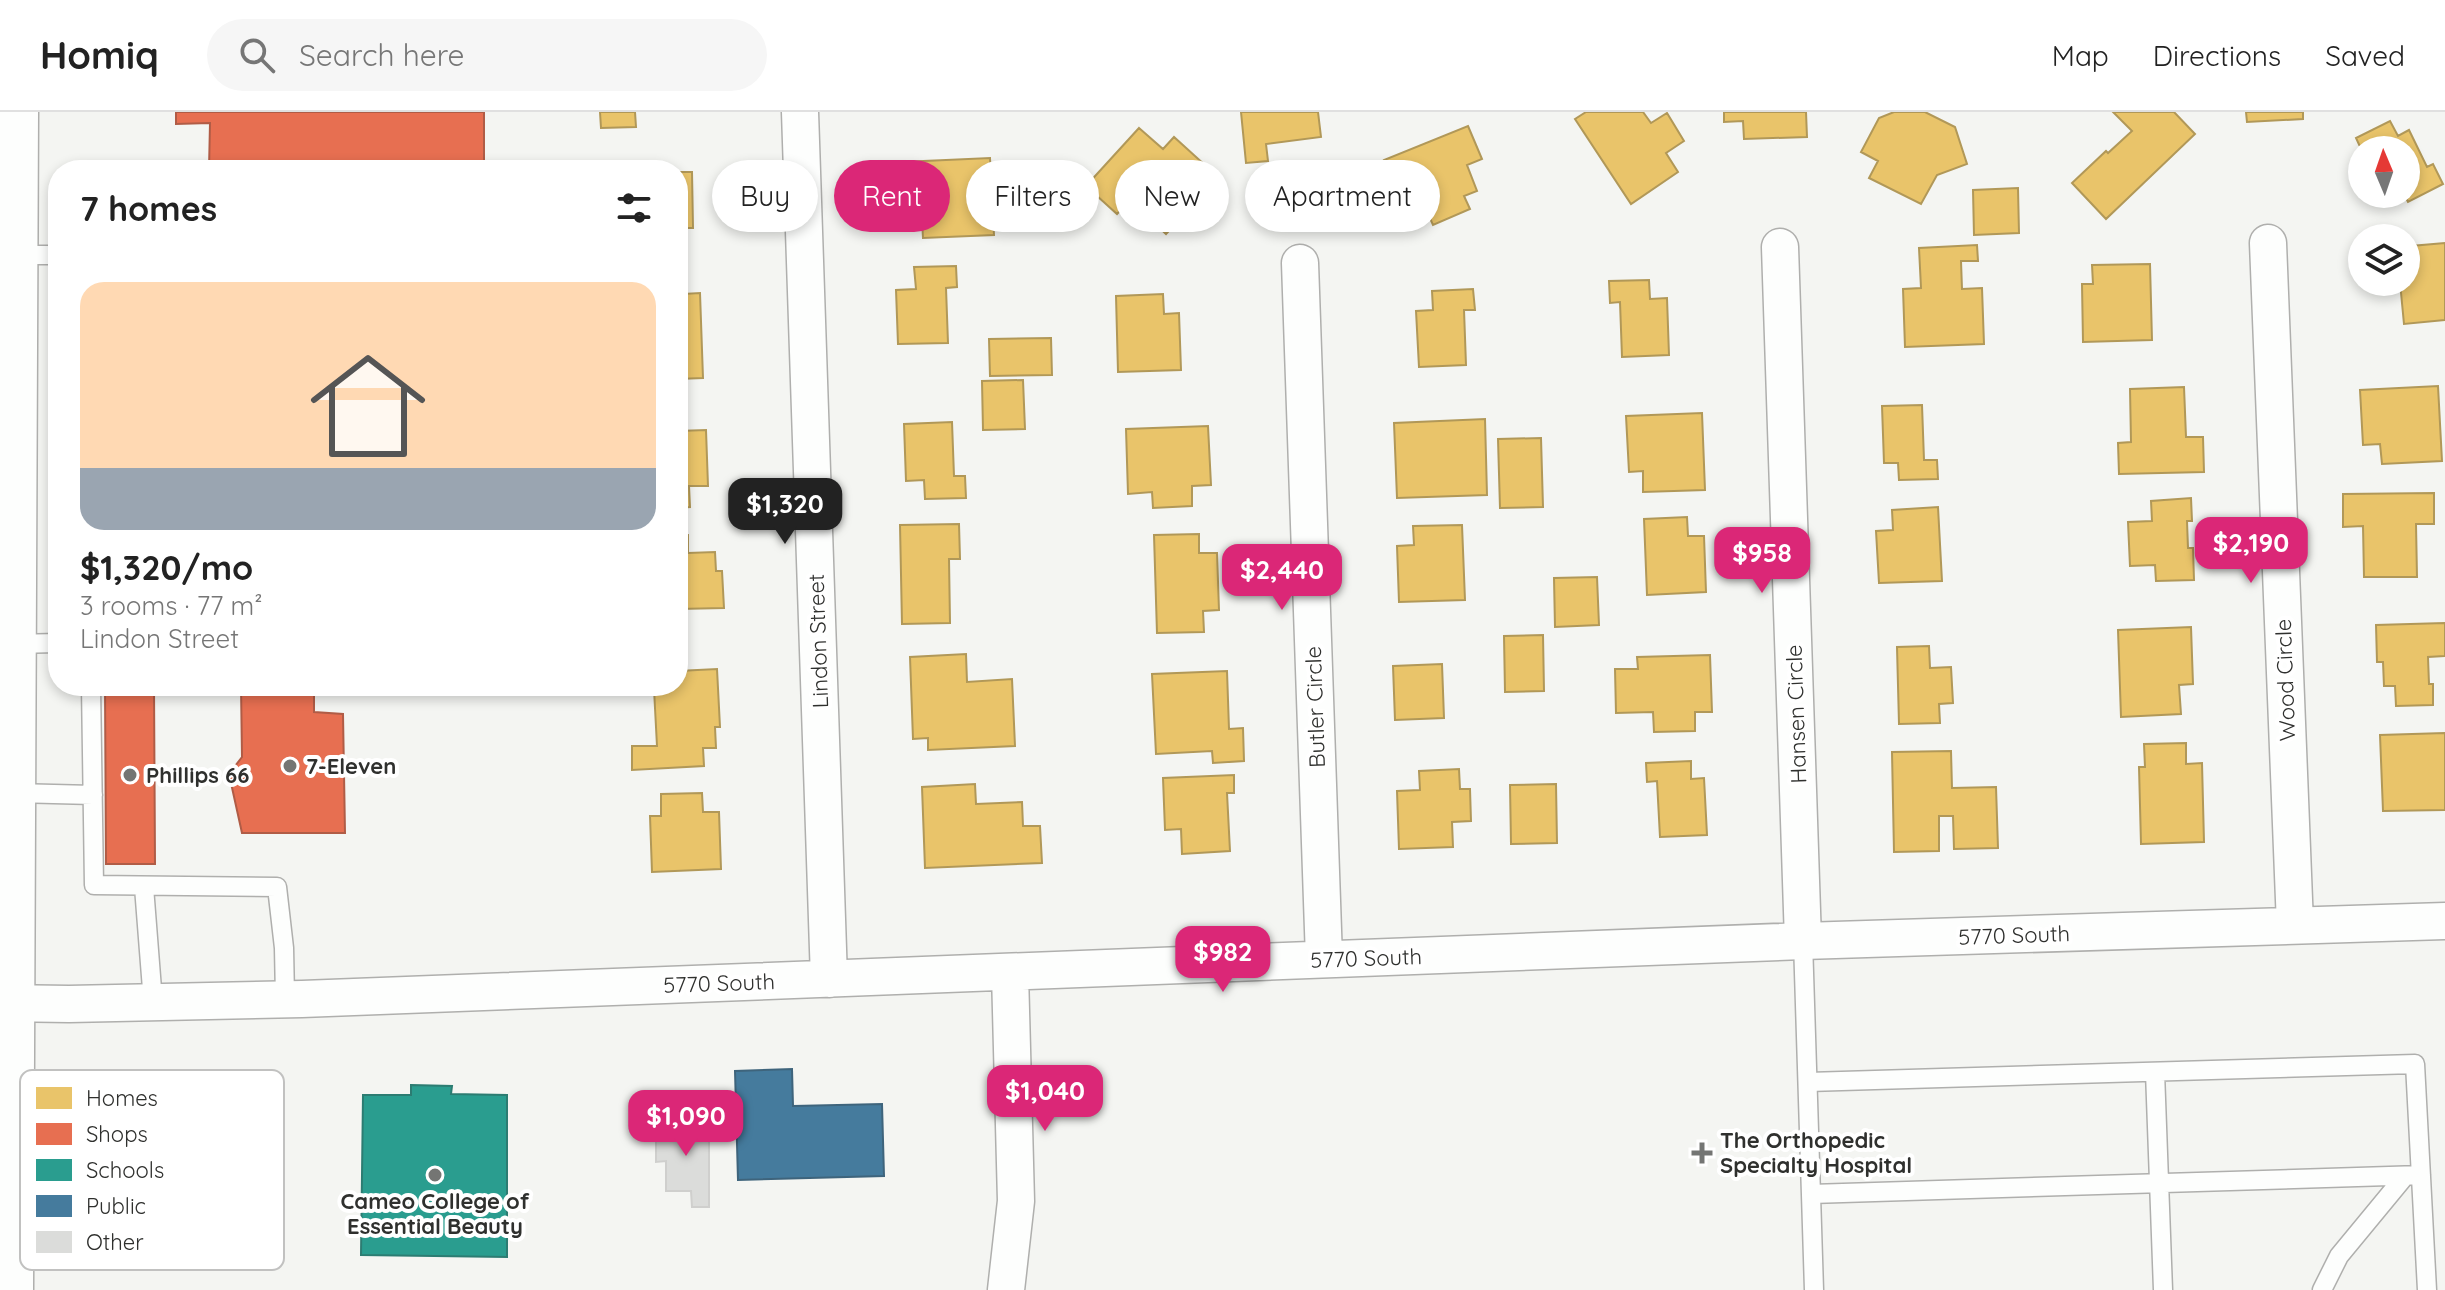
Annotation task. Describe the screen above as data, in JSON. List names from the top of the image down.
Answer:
{
  "streets": {
    "street": [
      "Lindon Street",
      "Wood Circle",
      "Butler Circle",
      "Hansen Circle",
      "5770 South"
    ]
  },
  "crossings": [
    ["Lindon Street", "5770 South"],
    ["Wood Circle", "5770 South"],
    ["Butler Circle", "5770 South"],
    ["Hansen Circle", "5770 South"]
  ],
  "places": {
    "other": ["7-Eleven", "Phillips 66", "Cameo College of Essential Beauty"],
    "health": ["The Orthopedic Specialty Hospital"]
  },
  "legend": [
    "Homes",
    "Shops",
    "Schools",
    "Public",
    "Other"
  ],
  "north": "top",
  "page": {
    "header": "Homiq",
    "search": "Search here",
    "nav": ["Map", "Directions", "Saved"],
    "chip": [
      "Buy",
      "Rent",
      "Filters",
      "New",
      "Apartment"
    ],
    "heading": "7 homes",
    "list": [
      {
        "name": "$1,320/mo",
        "note": "3 rooms · 77 m² · Lindon Street"
      }
    ],
    "price": [
      "$1,320",
      "$2,190",
      "$958",
      "$2,440",
      "$982",
      "$1,040",
      "$1,090"
    ]
  }
}
